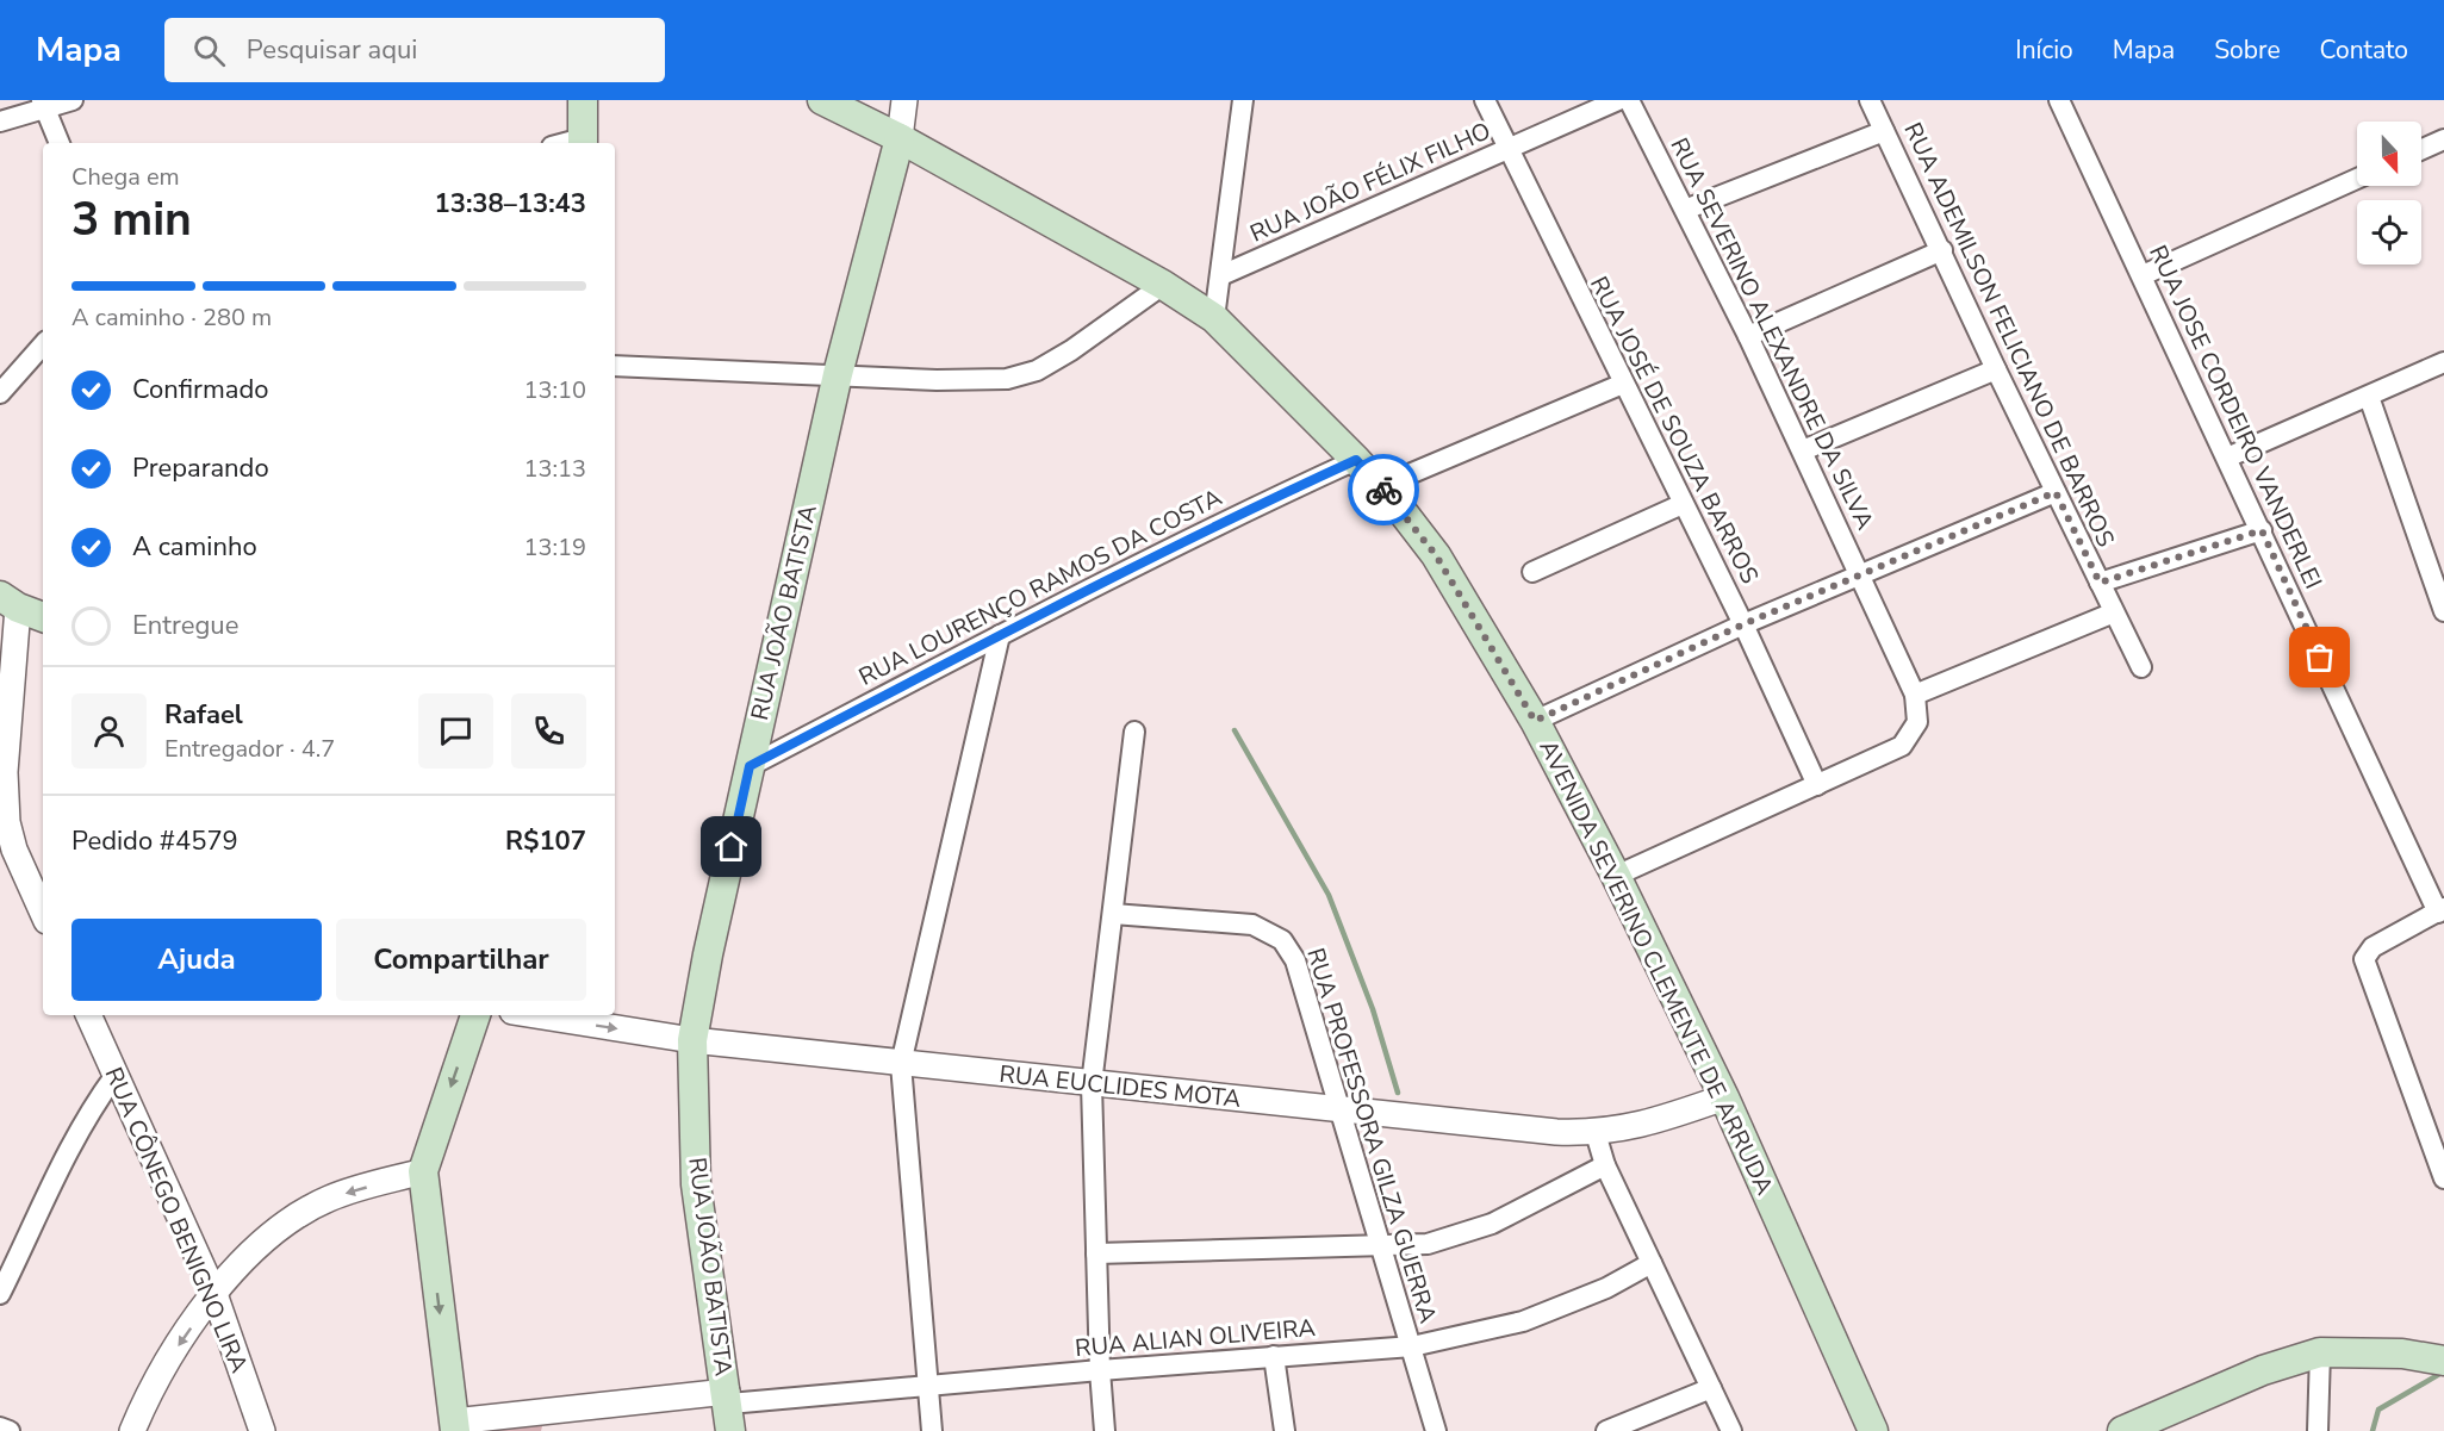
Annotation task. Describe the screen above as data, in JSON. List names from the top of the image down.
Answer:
{
  "streets": {
    "main road": ["RUA JOÃO BATISTA", "AVENIDA SEVERINO CLEMENTE DE ARRUDA"],
    "street": [
      "RUA JOÃO FÉLIX FILHO",
      "RUA SEVERINO ALEXANDRE DA SILVA",
      "RUA ADEMILSON FELICIANO DE BARROS",
      "RUA JOSE CORDEIRO VANDERLEI",
      "RUA JOSÉ DE SOUZA BARROS",
      "RUA LOURENÇO RAMOS DA COSTA",
      "RUA EUCLIDES MOTA",
      "RUA PROFESSORA GILZA GUERRA",
      "RUA CÔNEGO BENIGNO LIRA",
      "RUA ALIAN OLIVEIRA"
    ]
  },
  "crossings": [
    ["RUA JOÃO FÉLIX FILHO", "RUA JOSÉ DE SOUZA BARROS"],
    ["RUA SEVERINO ALEXANDRE DA SILVA", "RUA JOSÉ DE SOUZA BARROS"],
    ["RUA LOURENÇO RAMOS DA COSTA", "RUA JOÃO BATISTA"],
    ["RUA LOURENÇO RAMOS DA COSTA", "AVENIDA SEVERINO CLEMENTE DE ARRUDA"],
    ["RUA JOÃO BATISTA", "AVENIDA SEVERINO CLEMENTE DE ARRUDA"],
    ["RUA JOÃO BATISTA", "RUA EUCLIDES MOTA"],
    ["RUA JOÃO BATISTA", "RUA ALIAN OLIVEIRA"],
    ["AVENIDA SEVERINO CLEMENTE DE ARRUDA", "RUA EUCLIDES MOTA"],
    ["RUA EUCLIDES MOTA", "RUA PROFESSORA GILZA GUERRA"],
    ["RUA PROFESSORA GILZA GUERRA", "RUA ALIAN OLIVEIRA"]
  ],
  "north": "bottom",
  "page": {
    "header": "Mapa",
    "search": "Pesquisar aqui",
    "nav": [
      "Início",
      "Mapa",
      "Sobre",
      "Contato"
    ],
    "heading": ["3 min", "Chega em", "13:38–13:43"],
    "panel": [
      "Rafael",
      "Entregador · 4.7",
      "Pedido #4579",
      "R$107"
    ],
    "bar": "A caminho · 280 m",
    "list": [
      ["Confirmado", "13:10"],
      ["Preparando", "13:13"],
      ["A caminho", "13:19"],
      "Entregue"
    ],
    "buttons": ["Ajuda", "Compartilhar"]
  }
}
